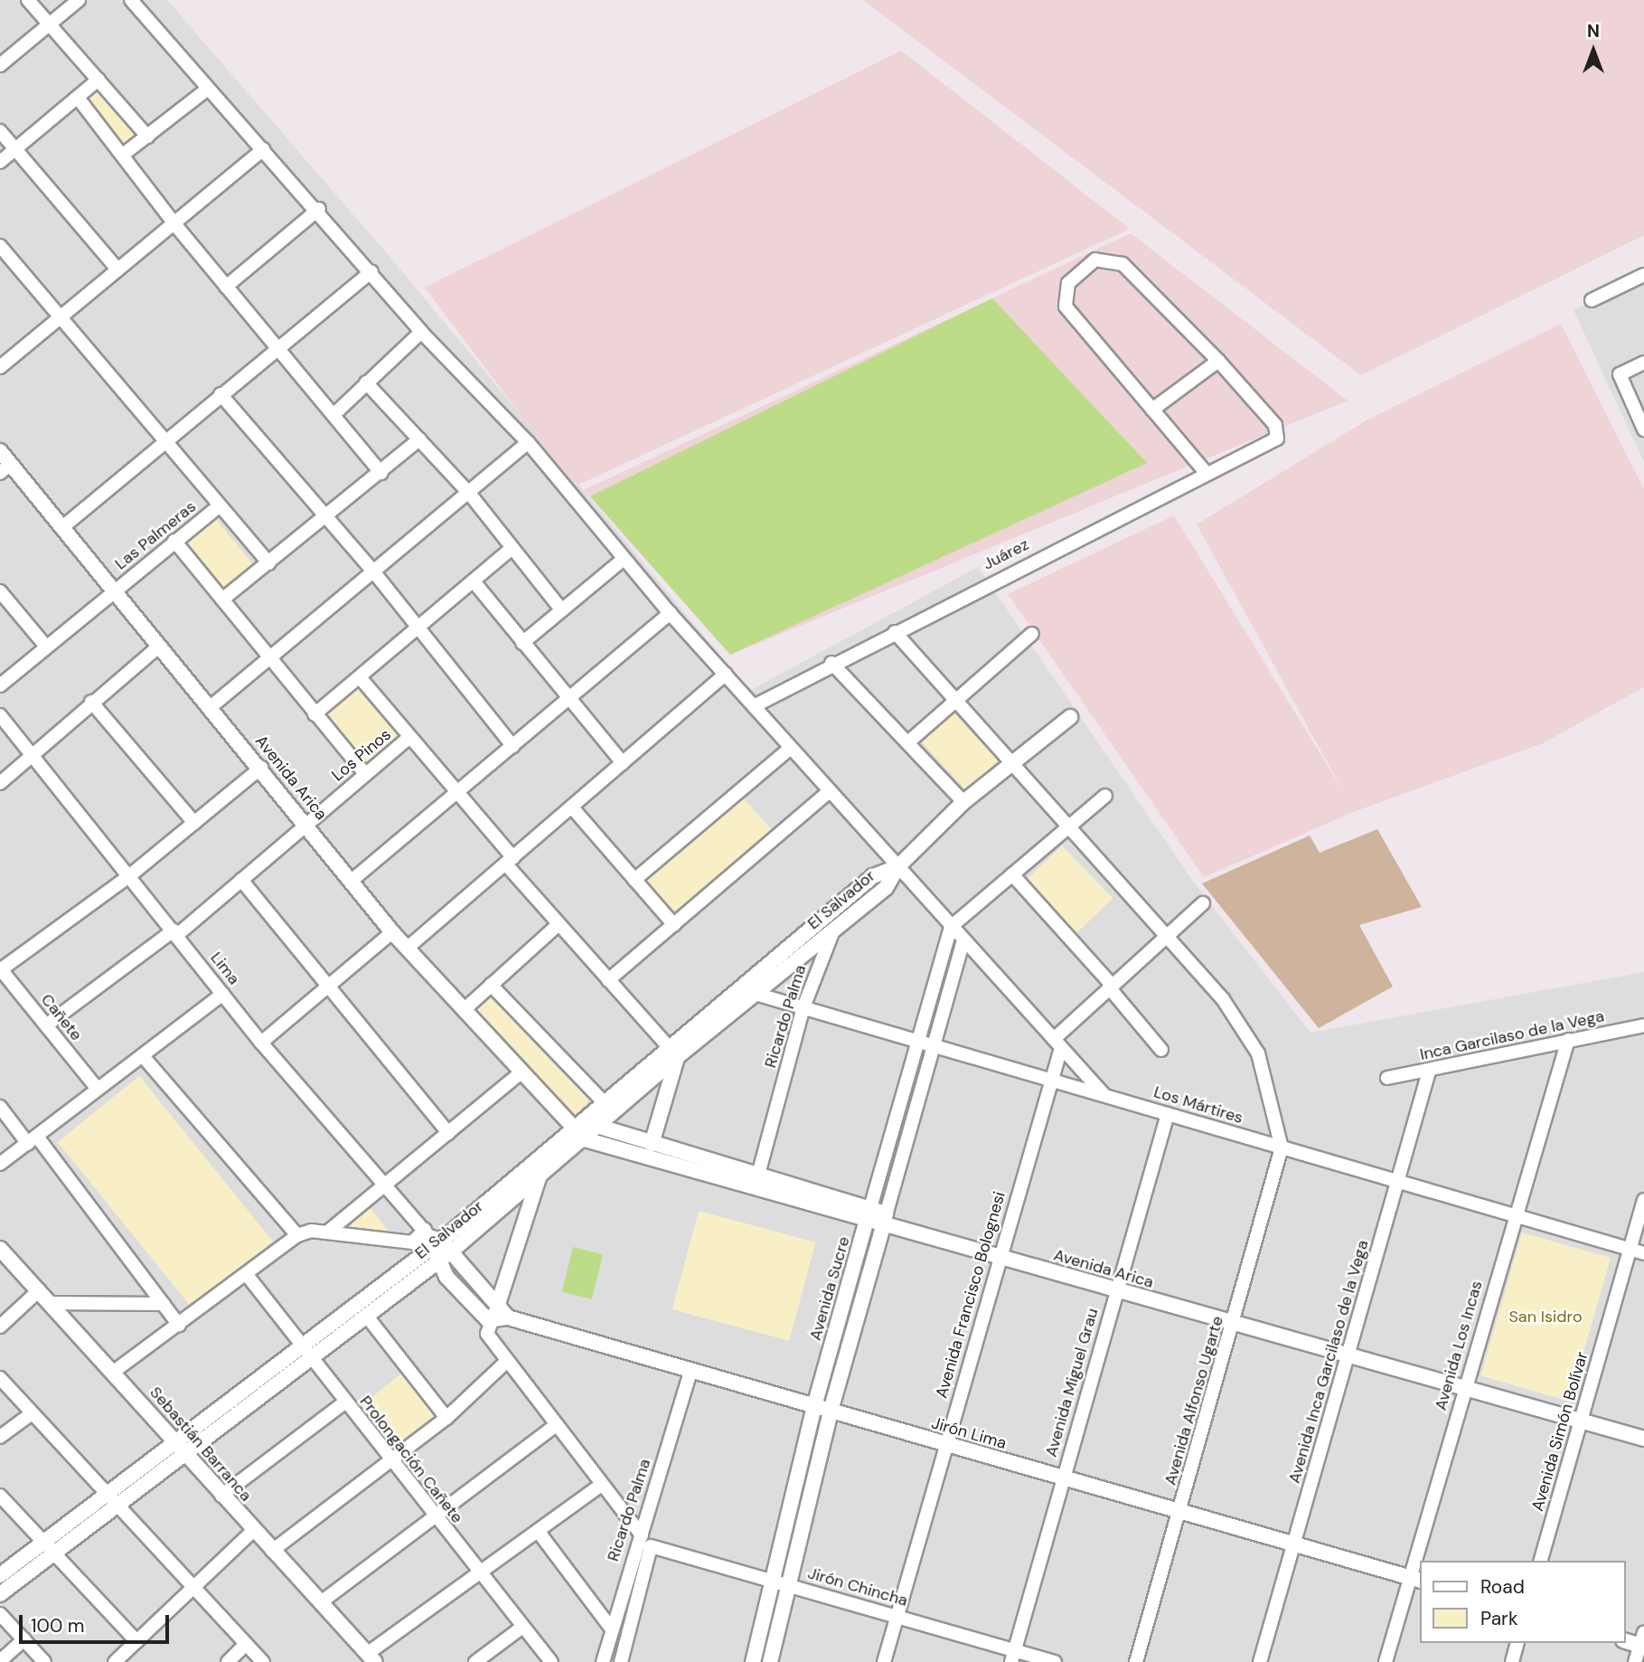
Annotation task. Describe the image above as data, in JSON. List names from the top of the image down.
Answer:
{
  "streets": {
    "street": [
      "Las Palmeras",
      "Juárez",
      "Los Pinos",
      "Avenida Arica",
      "El Salvador",
      "Lima",
      "Ricardo Palma",
      "Cañete",
      "Inca Garcilaso de la Vega",
      "Los Mártires",
      "Avenida Sucre",
      "Avenida Francisco Bolognesi",
      "Avenida Los Incas",
      "Avenida Inca Garcilaso de la Vega",
      "Avenida Miguel Grau",
      "Avenida Alfonso Ugarte",
      "Avenida Simón Bolívar",
      "Jirón Lima",
      "Sebastián Barranca",
      "Prolongación Cañete",
      "Jirón Chincha"
    ]
  },
  "crossings": [
    ["Las Palmeras", "Avenida Arica"],
    ["Los Pinos", "Avenida Arica"],
    ["Los Pinos", "Lima"],
    ["Los Pinos", "Cañete"],
    ["Avenida Arica", "El Salvador"],
    ["Avenida Arica", "Ricardo Palma"],
    ["Avenida Arica", "Avenida Sucre"],
    ["Avenida Arica", "Avenida Francisco Bolognesi"],
    ["Avenida Arica", "Avenida Los Incas"],
    ["Avenida Arica", "Avenida Inca Garcilaso de la Vega"],
    ["Avenida Arica", "Avenida Miguel Grau"],
    ["Avenida Arica", "Avenida Alfonso Ugarte"],
    ["Avenida Arica", "Avenida Simón Bolívar"],
    ["El Salvador", "Lima"],
    ["El Salvador", "Ricardo Palma"],
    ["El Salvador", "Los Mártires"],
    ["El Salvador", "Sebastián Barranca"],
    ["El Salvador", "Prolongación Cañete"],
    ["Ricardo Palma", "Los Mártires"],
    ["Ricardo Palma", "Jirón Lima"],
    ["Ricardo Palma", "Jirón Chincha"],
    ["Inca Garcilaso de la Vega", "Avenida Los Incas"],
    ["Inca Garcilaso de la Vega", "Avenida Inca Garcilaso de la Vega"],
    ["Los Mártires", "Avenida Sucre"],
    ["Los Mártires", "Avenida Francisco Bolognesi"],
    ["Los Mártires", "Avenida Los Incas"],
    ["Los Mártires", "Avenida Inca Garcilaso de la Vega"],
    ["Los Mártires", "Avenida Miguel Grau"],
    ["Los Mártires", "Avenida Alfonso Ugarte"],
    ["Los Mártires", "Avenida Simón Bolívar"],
    ["Avenida Sucre", "Jirón Lima"],
    ["Avenida Sucre", "Jirón Chincha"],
    ["Avenida Francisco Bolognesi", "Jirón Lima"],
    ["Avenida Francisco Bolognesi", "Jirón Chincha"],
    ["Avenida Los Incas", "Jirón Lima"],
    ["Avenida Inca Garcilaso de la Vega", "Jirón Lima"],
    ["Avenida Miguel Grau", "Jirón Lima"],
    ["Avenida Miguel Grau", "Jirón Chincha"],
    ["Avenida Alfonso Ugarte", "Jirón Lima"]
  ],
  "parks": ["San Isidro"],
  "legend": ["Road", "Park"],
  "scale_bar": "100 m",
  "north": "top"
}
